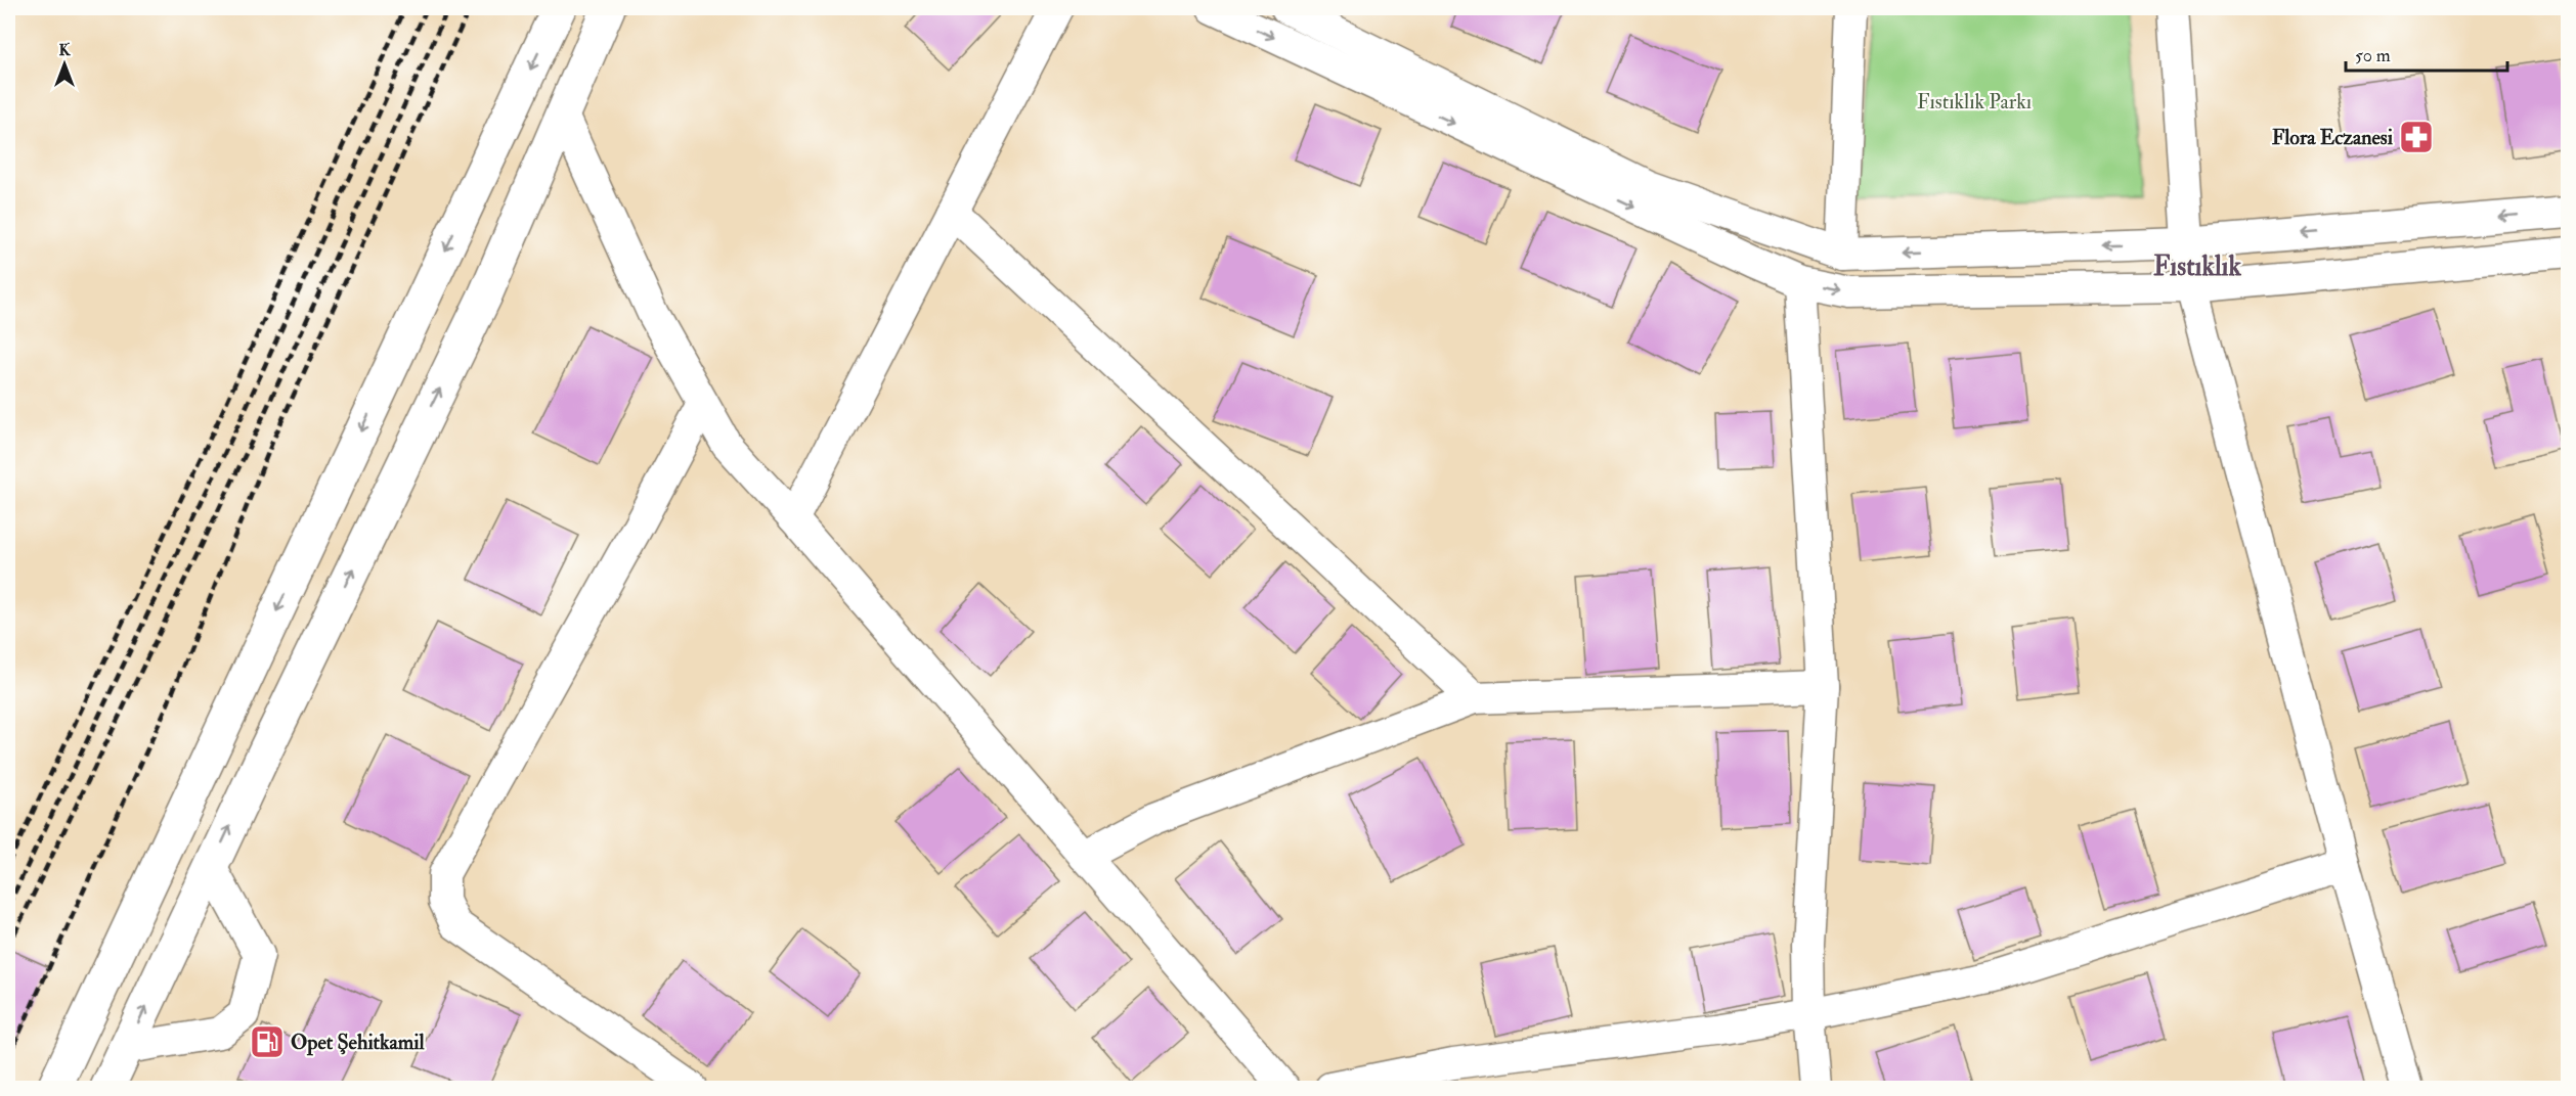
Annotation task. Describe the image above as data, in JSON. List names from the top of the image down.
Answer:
{
  "districts": ["Fıstıklık"],
  "parks": ["Fıstıklık Parkı"],
  "places": {
    "pharmacy": ["Flora Eczanesi"],
    "fuel station": ["Opet Şehitkamil"]
  },
  "scale_bar": "50 m",
  "north": "top"
}
